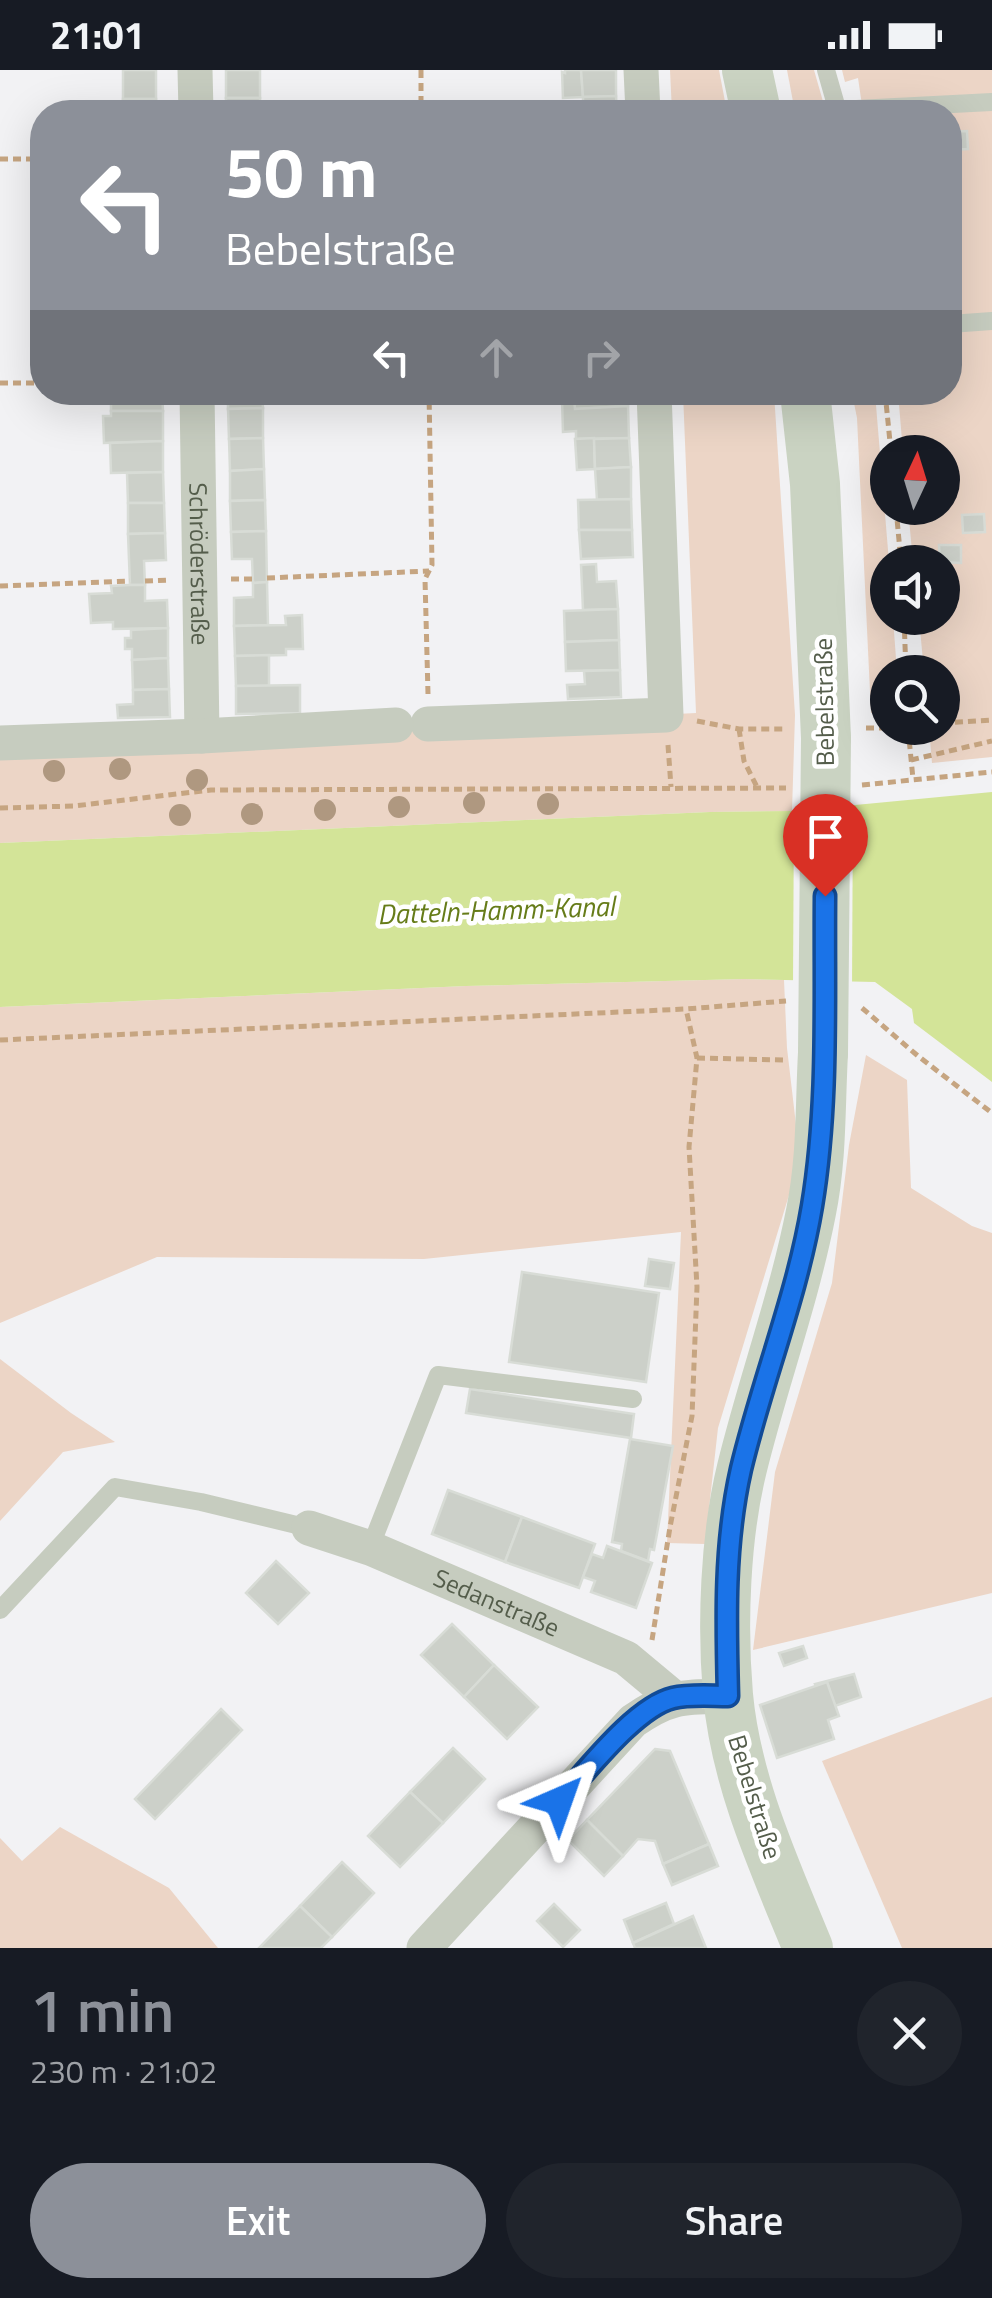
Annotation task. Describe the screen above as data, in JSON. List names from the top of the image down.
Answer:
{
  "streets": {
    "main road": ["Bebelstraße"],
    "street": ["Schröderstraße", "Sedanstraße"]
  },
  "water": ["Datteln-Hamm-Kanal"],
  "north": "top",
  "page": {
    "status": "21:01",
    "turn": ["50 m", "Bebelstraße"],
    "heading": ["1 min", "230 m · 21:02"],
    "buttons": ["Exit", "Share"]
  }
}
